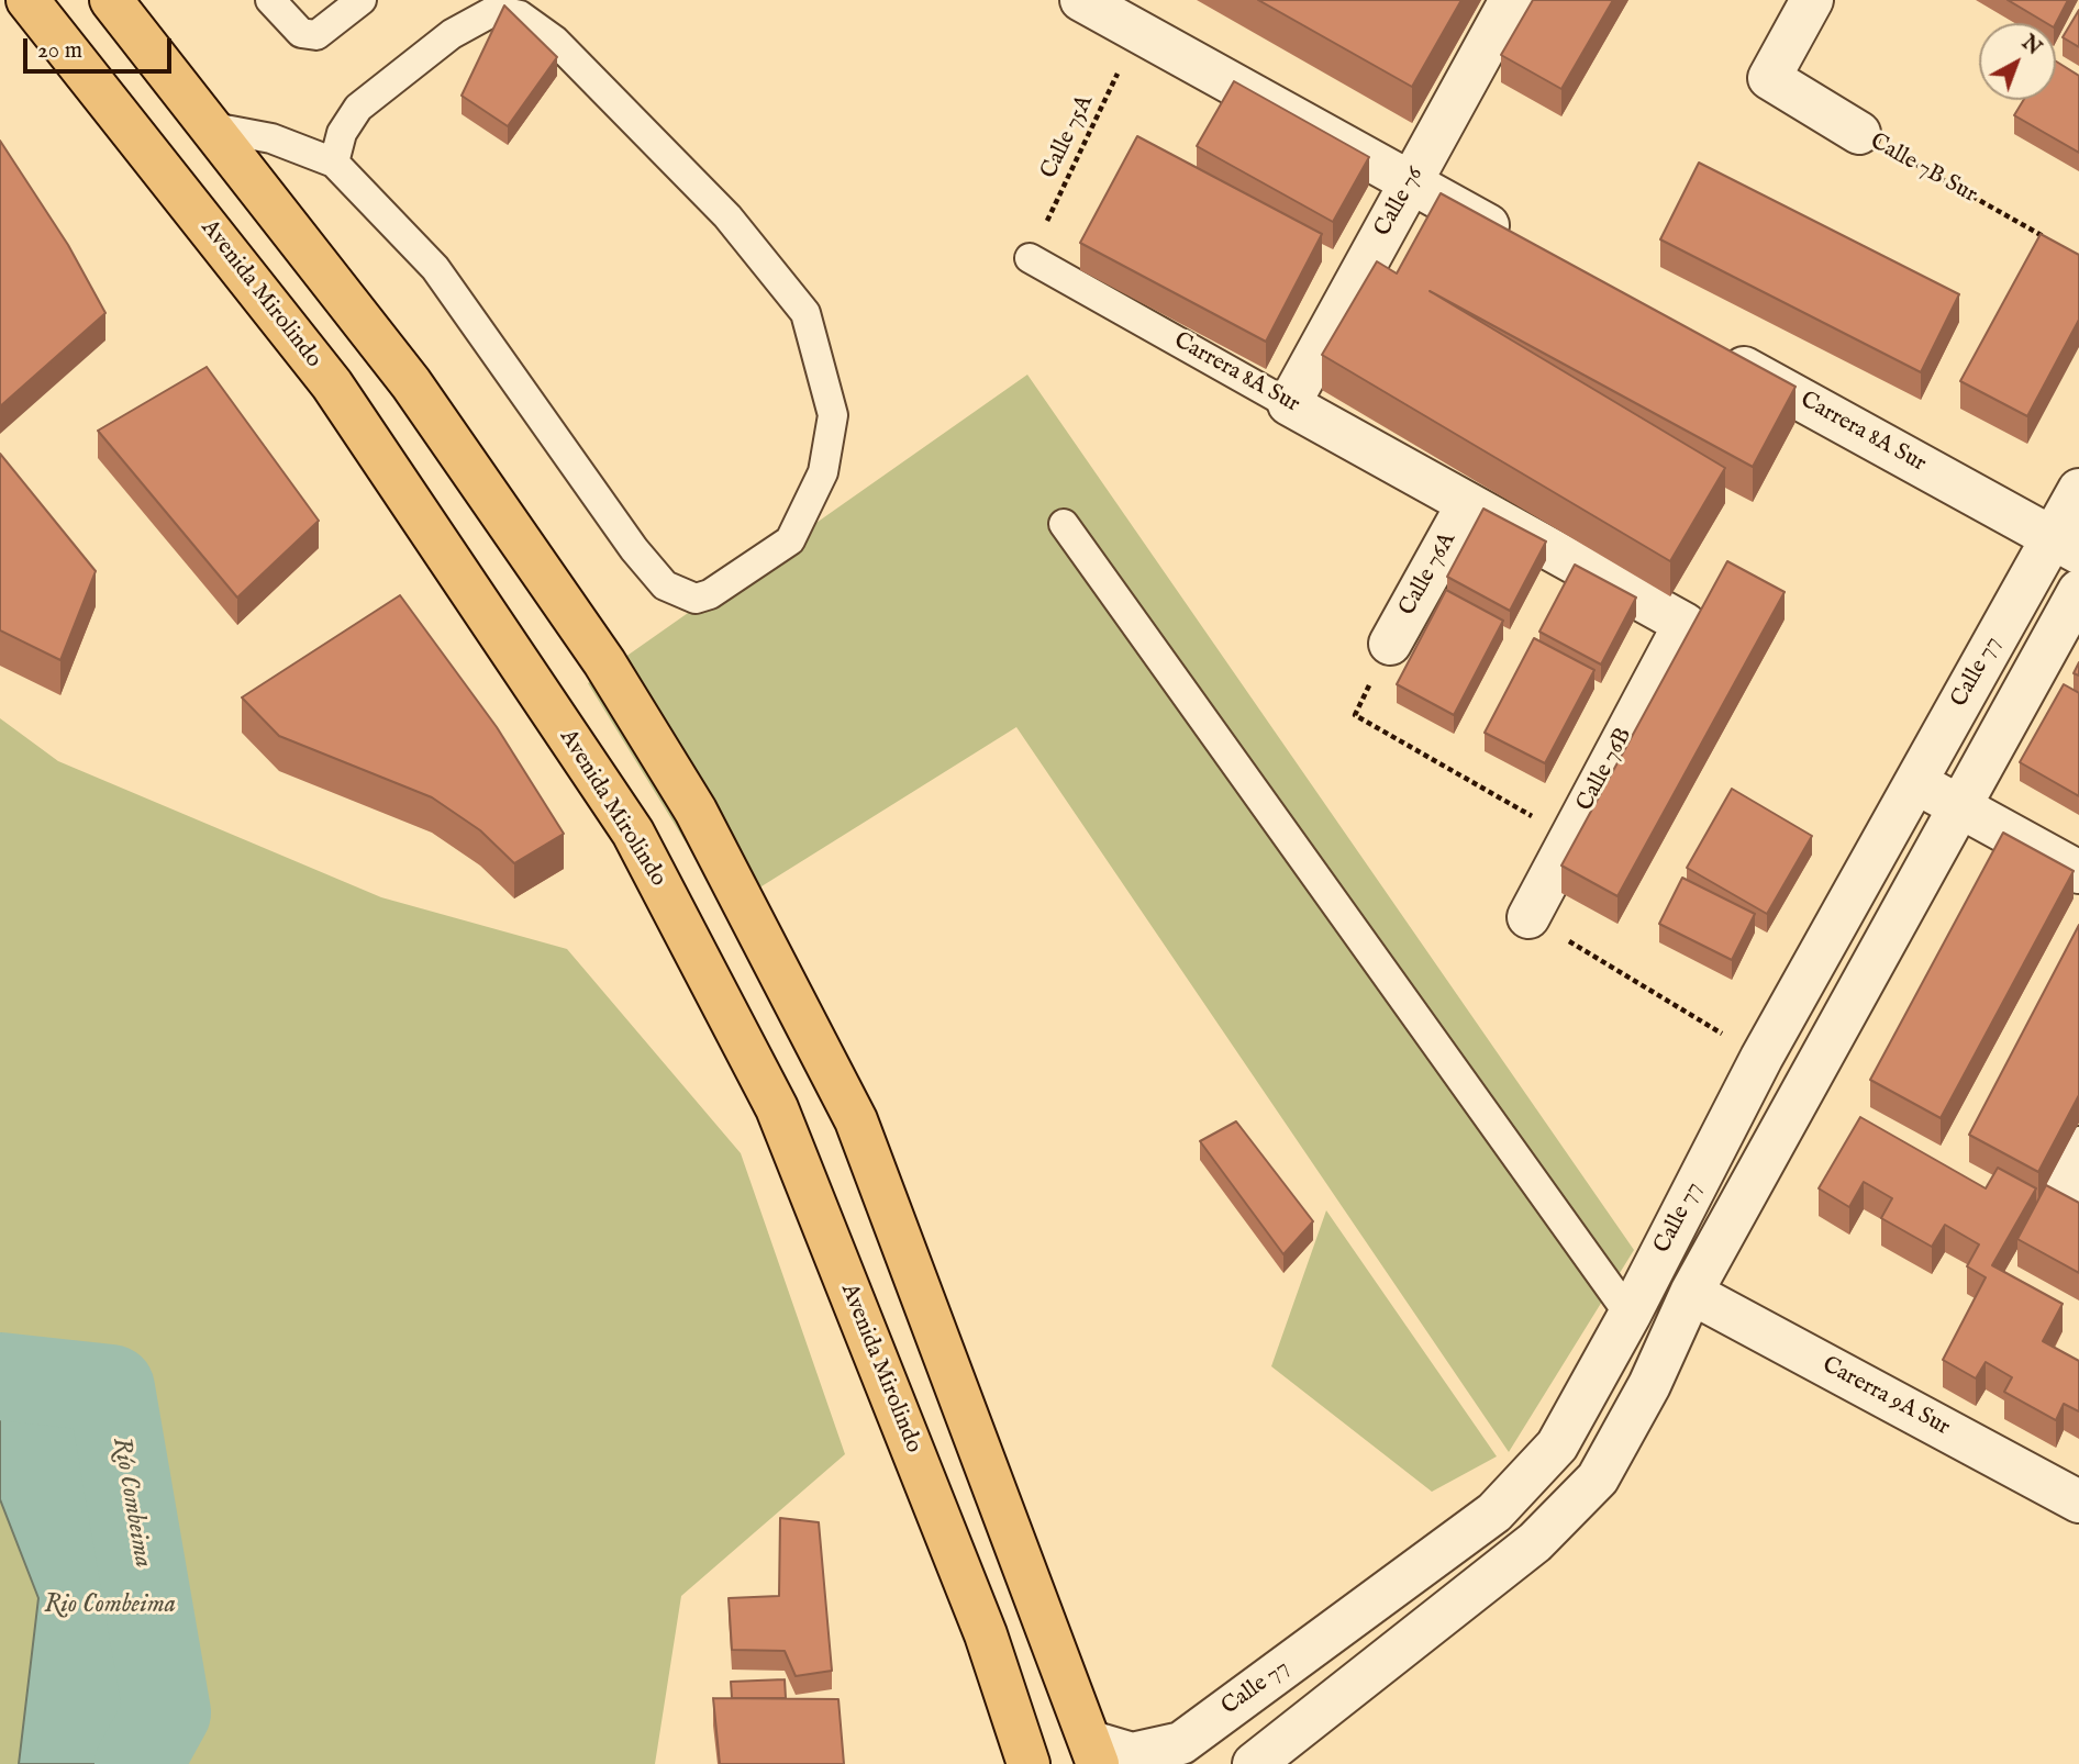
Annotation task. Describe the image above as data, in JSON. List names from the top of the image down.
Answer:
{
  "streets": {
    "main road": ["Avenida Mirolindo"],
    "street": [
      "Calle 7B Sur",
      "Calle 76",
      "Carrera 8A Sur",
      "Calle 76A",
      "Calle 77",
      "Calle 76B",
      "Carerra 9A Sur"
    ],
    "path": ["Calle 75A"]
  },
  "crossings": [
    ["Calle 75A", "Carrera 8A Sur"],
    ["Calle 76", "Carrera 8A Sur"],
    ["Carrera 8A Sur", "Calle 76A"],
    ["Carrera 8A Sur", "Calle 77"],
    ["Carrera 8A Sur", "Calle 76B"],
    ["Calle 77", "Carerra 9A Sur"]
  ],
  "water": ["Río Combeima", "Rio Combeima"],
  "scale_bar": "20 m",
  "north": "top right"
}
